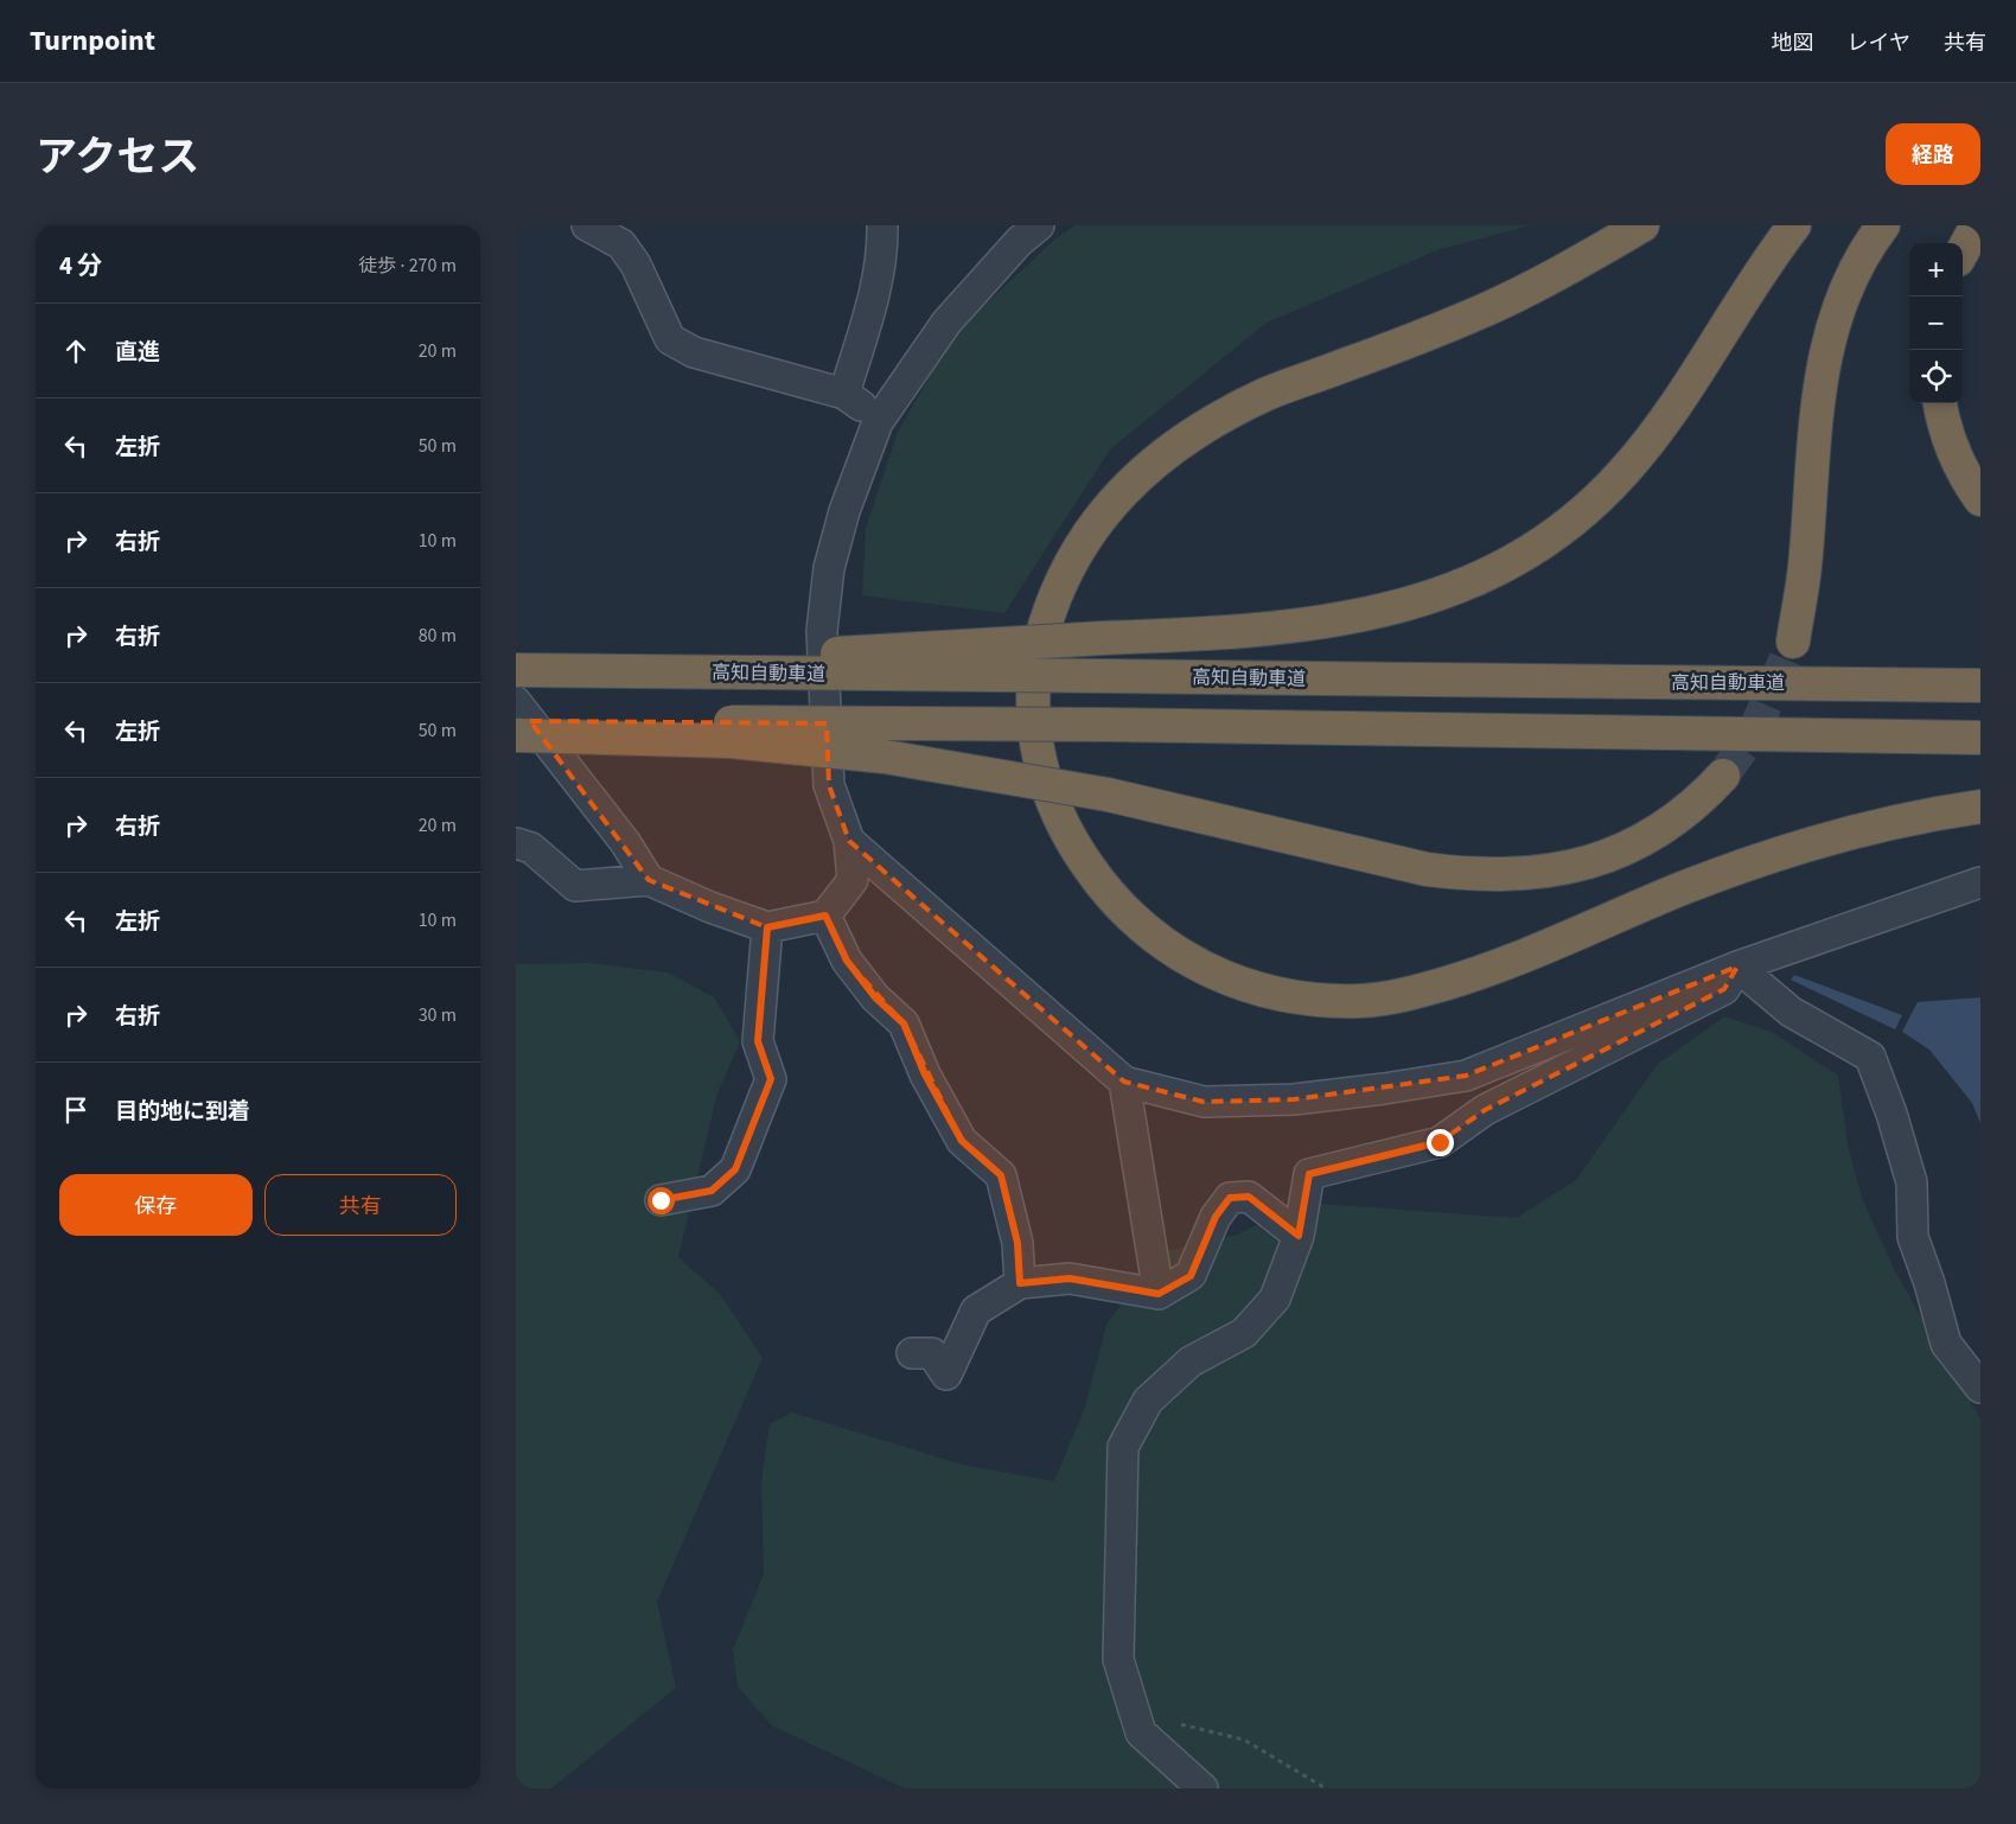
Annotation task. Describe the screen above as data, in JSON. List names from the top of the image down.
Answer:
{
  "streets": {
    "highway": ["高知自動車道"]
  },
  "page": {
    "header": "Turnpoint",
    "nav": ["地図", "レイヤ", "共有"],
    "title": "アクセス",
    "buttons": [
      "経路",
      ["保存", "共有"]
    ],
    "heading": ["4 分", "徒歩 · 270 m"],
    "map_buttons": ["+", "−"],
    "list": [
      ["直進", "20 m"],
      ["左折", "50 m"],
      ["右折", "10 m"],
      ["右折", "80 m"],
      ["左折", "50 m"],
      ["右折", "20 m"],
      ["左折", "10 m"],
      ["右折", "30 m"],
      "目的地に到着"
    ]
  }
}
